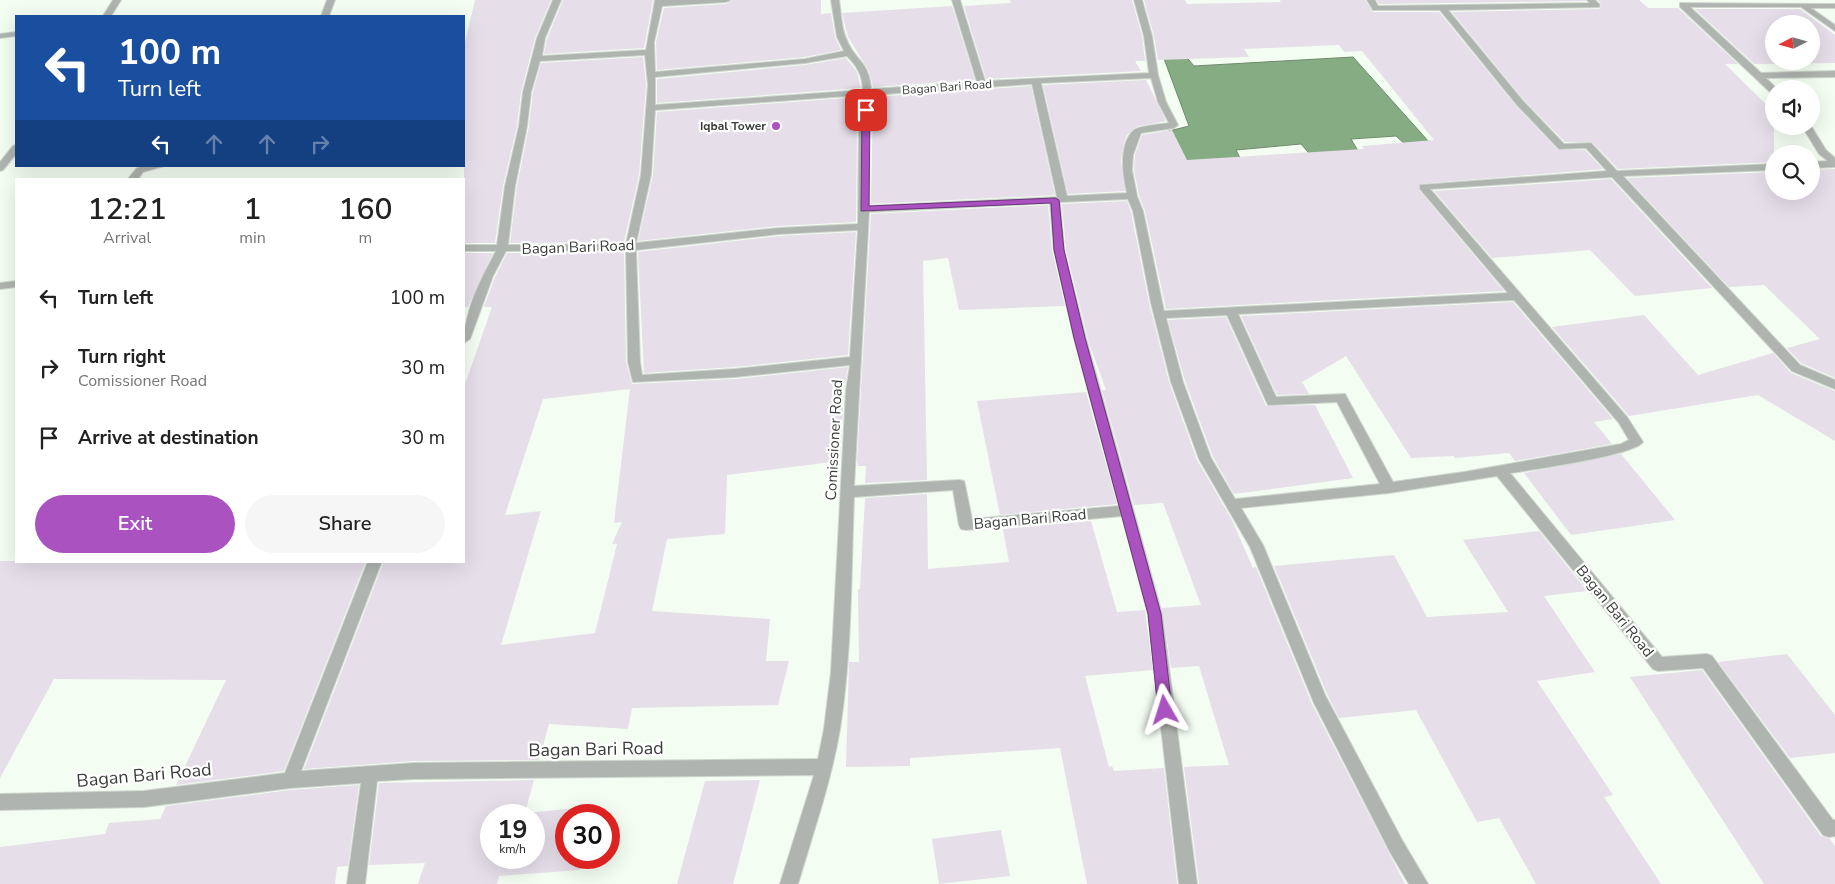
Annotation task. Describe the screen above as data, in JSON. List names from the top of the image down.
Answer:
{
  "streets": {
    "street": ["Bagan Bari Road", "Comissioner Road"]
  },
  "crossings": [
    ["Bagan Bari Road", "Comissioner Road"]
  ],
  "places": ["Iqbal Tower"],
  "north": "left",
  "page": {
    "turn": ["100 m", "Turn left"],
    "eta": [
      "12:21",
      "Arrival",
      "1",
      "min",
      "160",
      "m"
    ],
    "list": [
      {
        "name": "Turn left",
        "value": "100 m"
      },
      {
        "name": "Turn right",
        "note": "Comissioner Road",
        "value": "30 m"
      },
      {
        "name": "Arrive at destination",
        "value": "30 m"
      }
    ],
    "buttons": ["Exit", "Share"],
    "speed": "19 km/h",
    "limit": "30"
  }
}
